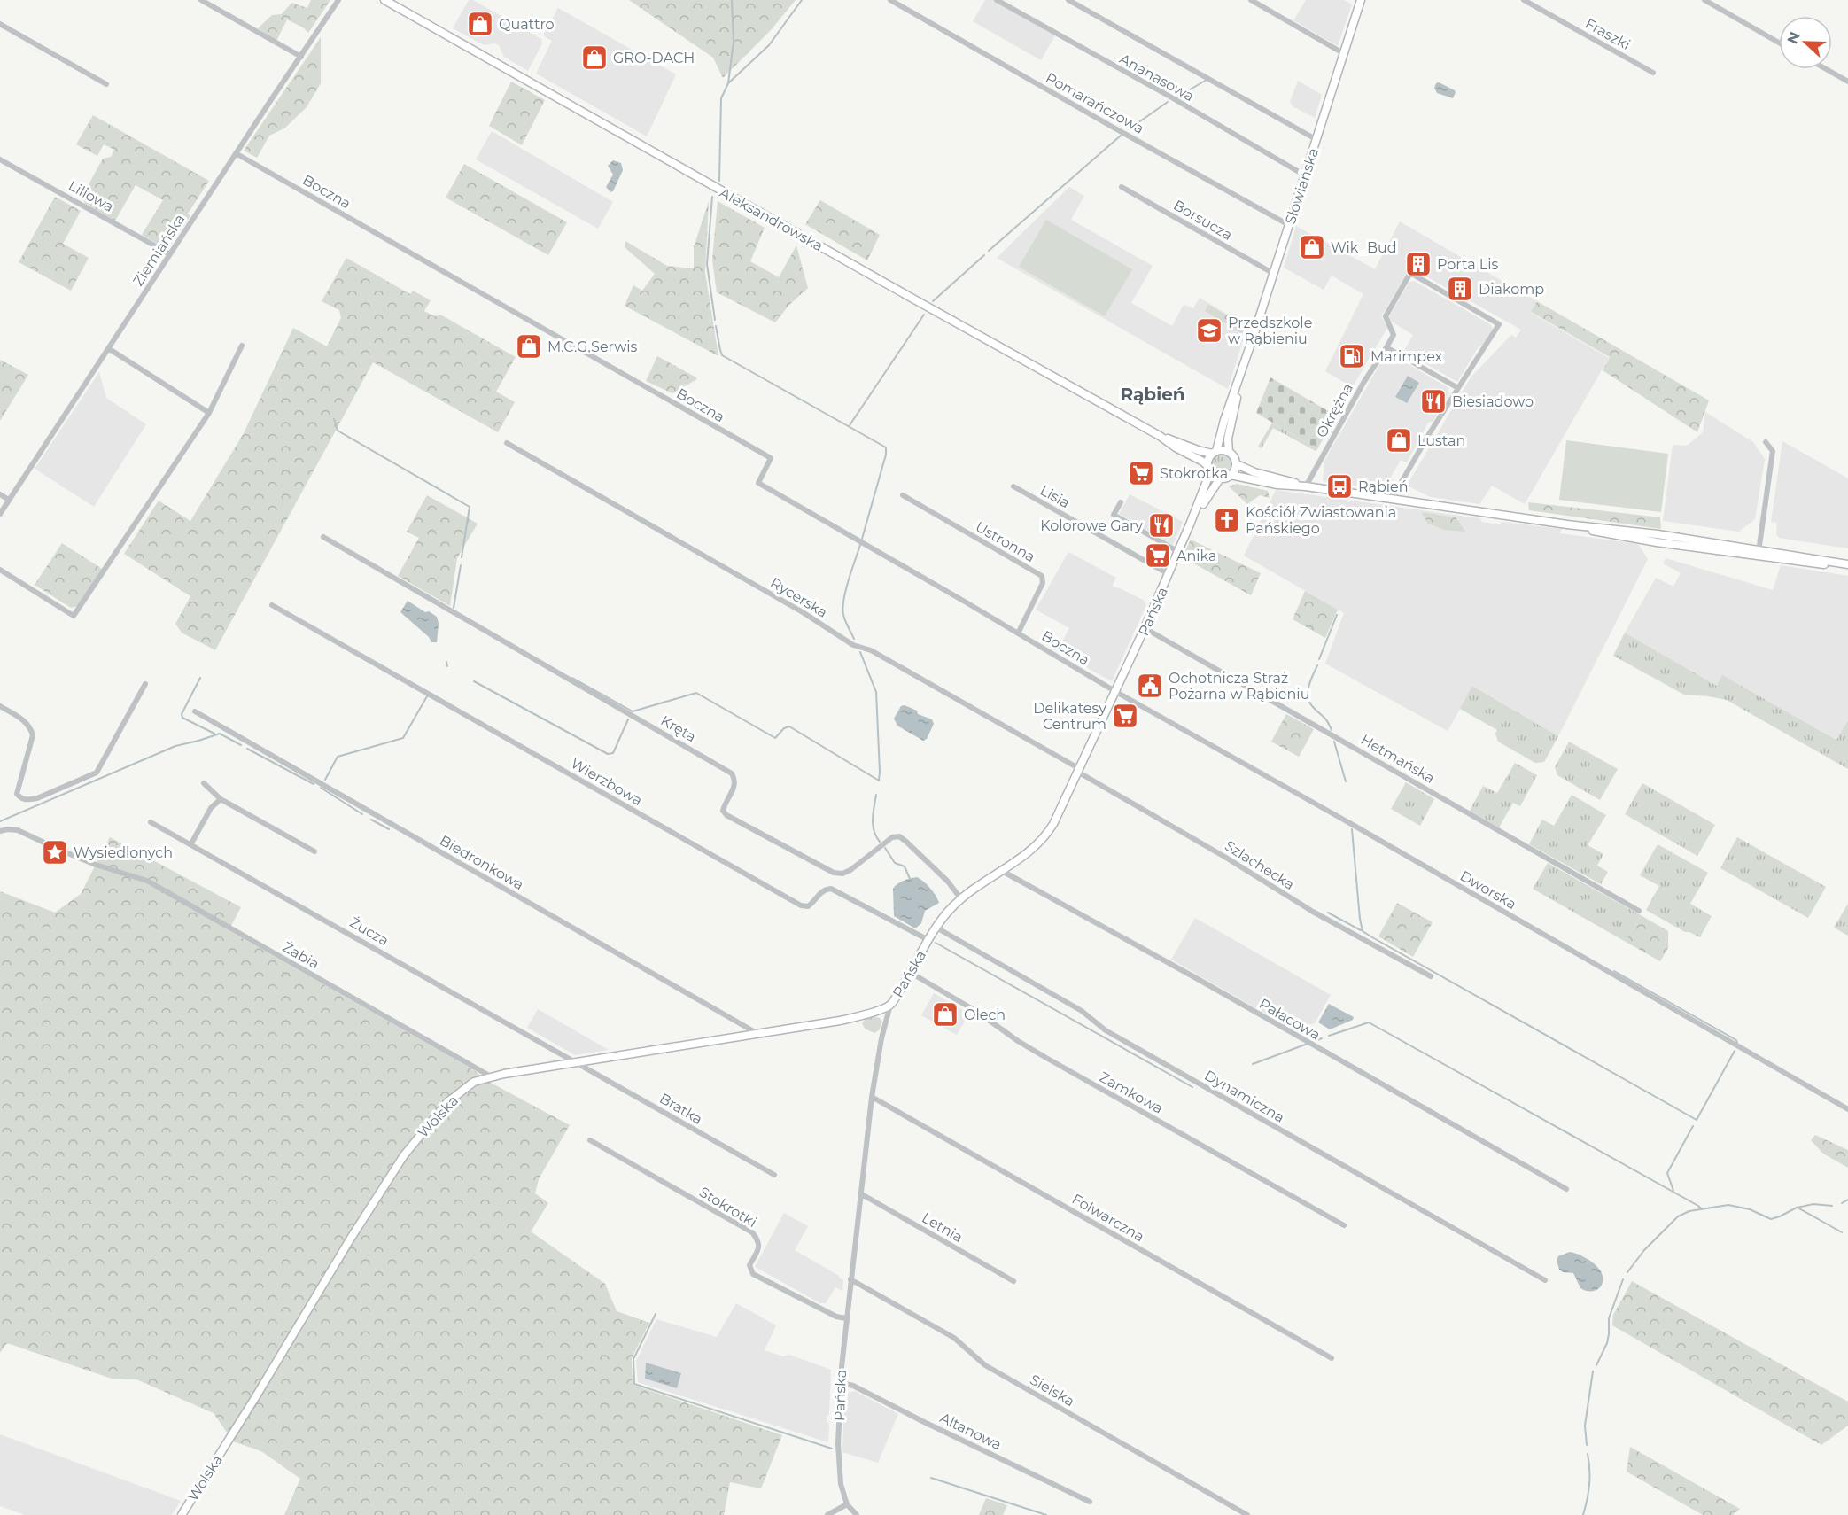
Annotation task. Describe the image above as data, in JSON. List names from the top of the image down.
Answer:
{
  "streets": {
    "street": [
      "Fraszki",
      "Ananasowa",
      "Pomarańczowa",
      "Słowiańska",
      "Boczna",
      "Liliowa",
      "Aleksandrowska",
      "Borsucza",
      "Ziemiańska",
      "Okrężna",
      "Lisia",
      "Ustronna",
      "Rycerska",
      "Pańska",
      "Kręta",
      "Hetmańska",
      "Wierzbowa",
      "Biedronkowa",
      "Szlachecka",
      "Dworska",
      "Żucza",
      "Żabia",
      "Pałacowa",
      "Zamkowa",
      "Dynamiczna",
      "Bratka",
      "Wolska",
      "Stokrotki",
      "Folwarczna",
      "Letnia",
      "Sielska",
      "Altanowa"
    ]
  },
  "crossings": [
    ["Ananasowa", "Słowiańska"],
    ["Pomarańczowa", "Słowiańska"],
    ["Słowiańska", "Aleksandrowska"],
    ["Słowiańska", "Borsucza"],
    ["Słowiańska", "Pańska"],
    ["Boczna", "Ziemiańska"],
    ["Boczna", "Ustronna"],
    ["Boczna", "Pańska"],
    ["Boczna", "Dworska"],
    ["Liliowa", "Ziemiańska"],
    ["Aleksandrowska", "Pańska"],
    ["Lisia", "Pańska"],
    ["Rycerska", "Pańska"],
    ["Rycerska", "Szlachecka"],
    ["Pańska", "Kręta"],
    ["Pańska", "Hetmańska"],
    ["Pańska", "Wierzbowa"],
    ["Pańska", "Szlachecka"],
    ["Pańska", "Dworska"],
    ["Pańska", "Pałacowa"],
    ["Pańska", "Zamkowa"],
    ["Pańska", "Dynamiczna"],
    ["Pańska", "Wolska"],
    ["Pańska", "Stokrotki"],
    ["Pańska", "Folwarczna"],
    ["Pańska", "Letnia"],
    ["Pańska", "Sielska"],
    ["Pańska", "Altanowa"],
    ["Biedronkowa", "Wolska"],
    ["Żucza", "Bratka"],
    ["Żucza", "Wolska"],
    ["Żabia", "Wolska"],
    ["Bratka", "Wolska"]
  ],
  "districts": ["Rąbień"],
  "places": {
    "shop": [
      "Quattro",
      "GRO-DACH",
      "Wik_Bud",
      "M.C.G.Serwis",
      "Lustan",
      "Olech"
    ],
    "building": ["Porta Lis", "Diakomp"],
    "school or university": ["Przedszkole w Rąbieniu"],
    "fuel station": ["Marimpex"],
    "restaurant": ["Biesiadowo", "Kolorowe Gary"],
    "supermarket": ["Stokrotka", "Anika", "Delikatesy Centrum"],
    "bus stop": ["Rąbień"],
    "church": ["Kościół Zwiastowania Pańskiego"],
    "public building": ["Ochotnicza Straż Pożarna w Rąbieniu"],
    "place": ["Wysiedlonych"]
  },
  "north": "left"
}
